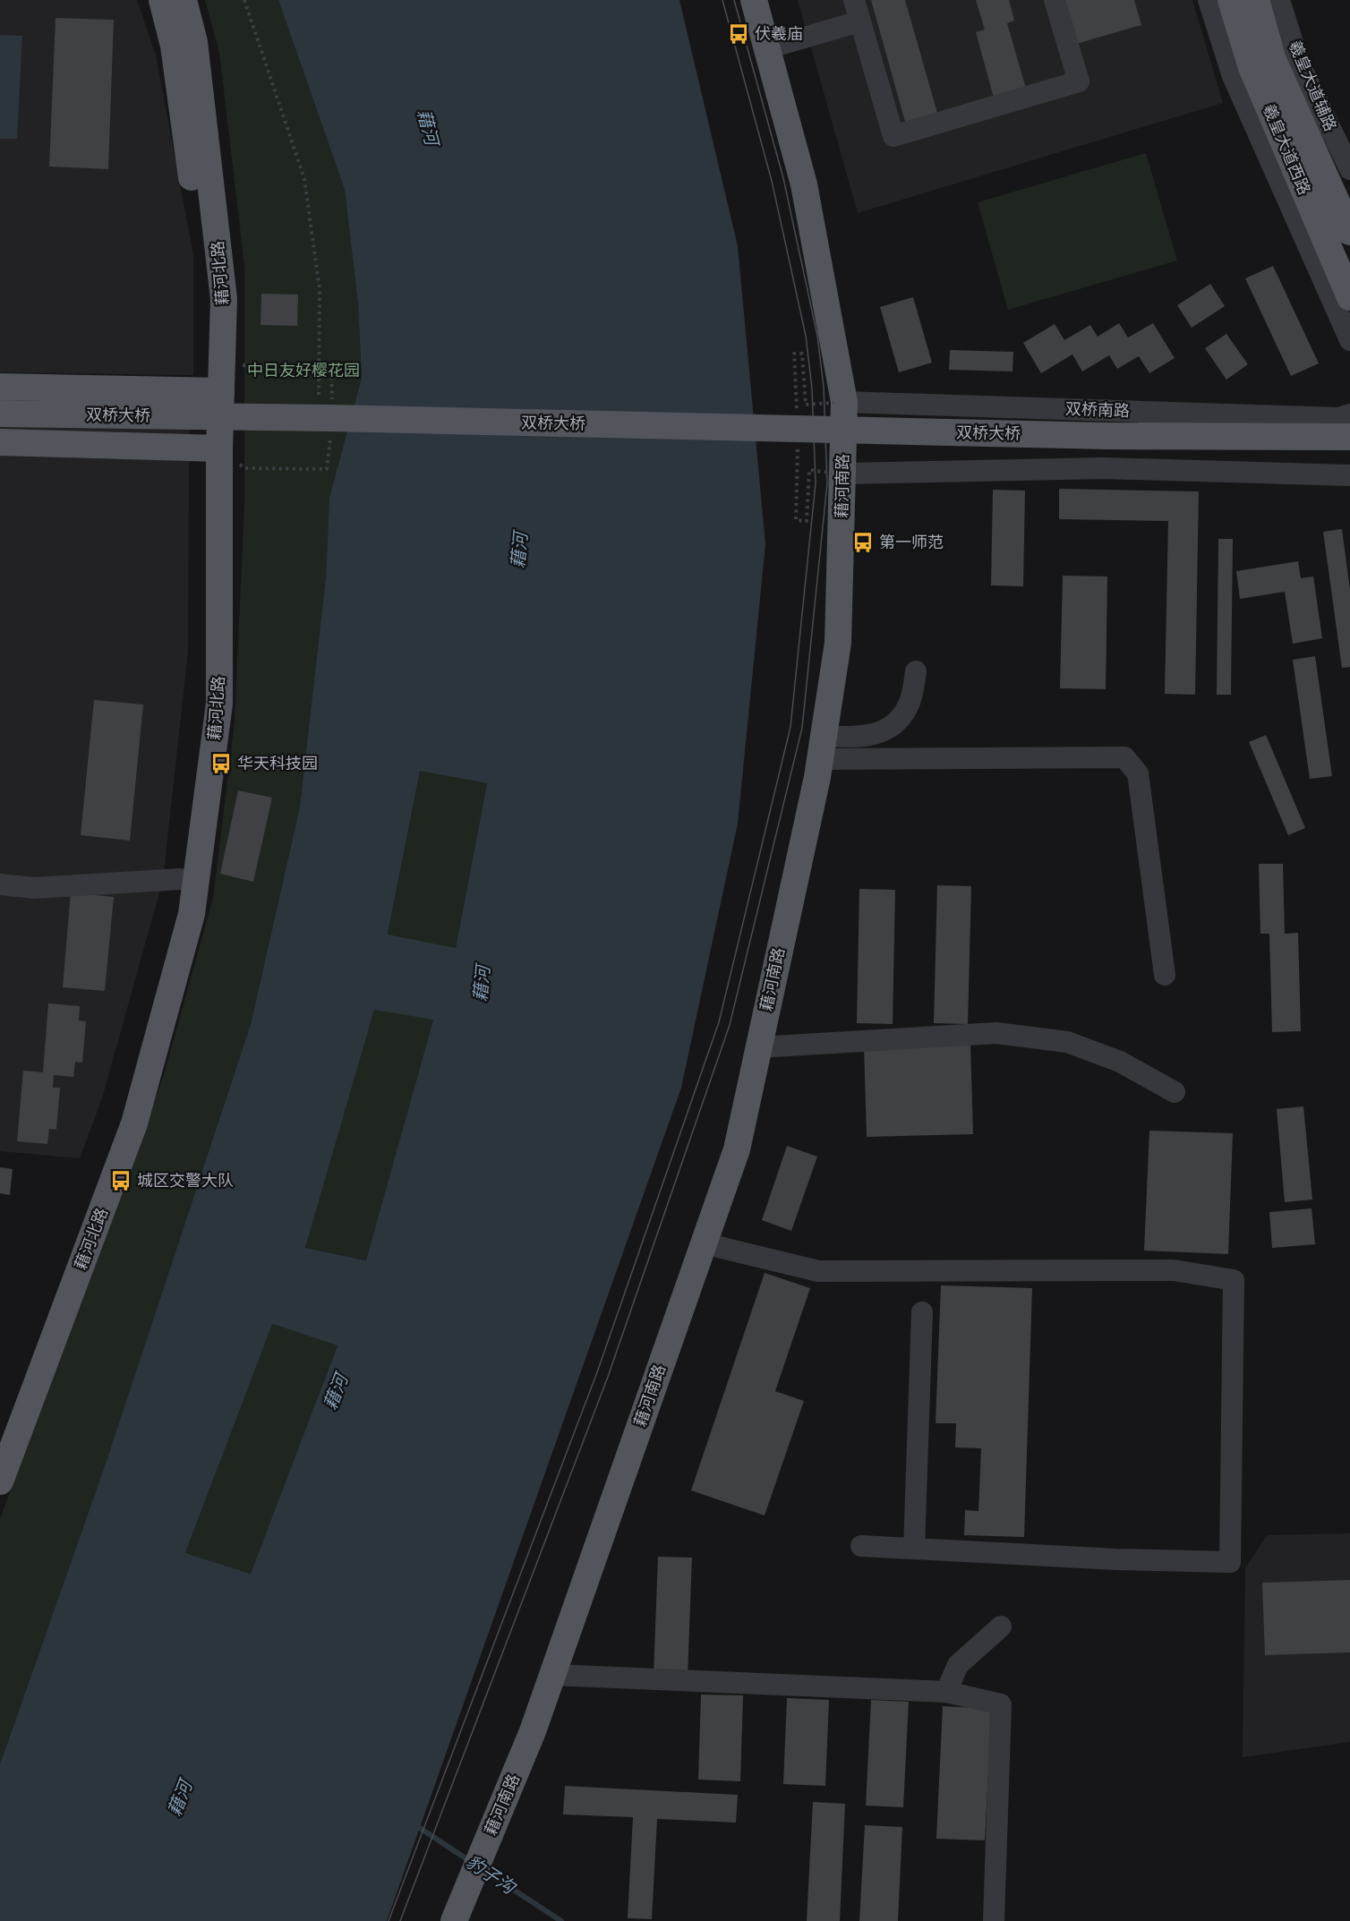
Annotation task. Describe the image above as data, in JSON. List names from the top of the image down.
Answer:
{
  "streets": {
    "main road": [
      "羲皇大道西路",
      "藉河北路",
      "双桥大桥",
      "藉河南路"
    ],
    "street": ["羲皇大道辅路", "双桥南路"]
  },
  "crossings": [
    ["双桥南路", "藉河南路"]
  ],
  "water": ["藉河", "豹子沟"],
  "parks": ["中日友好樱花园"],
  "places": {
    "bus stop": [
      "伏羲庙",
      "第一师范",
      "华天科技园",
      "城区交警大队"
    ]
  }
}
